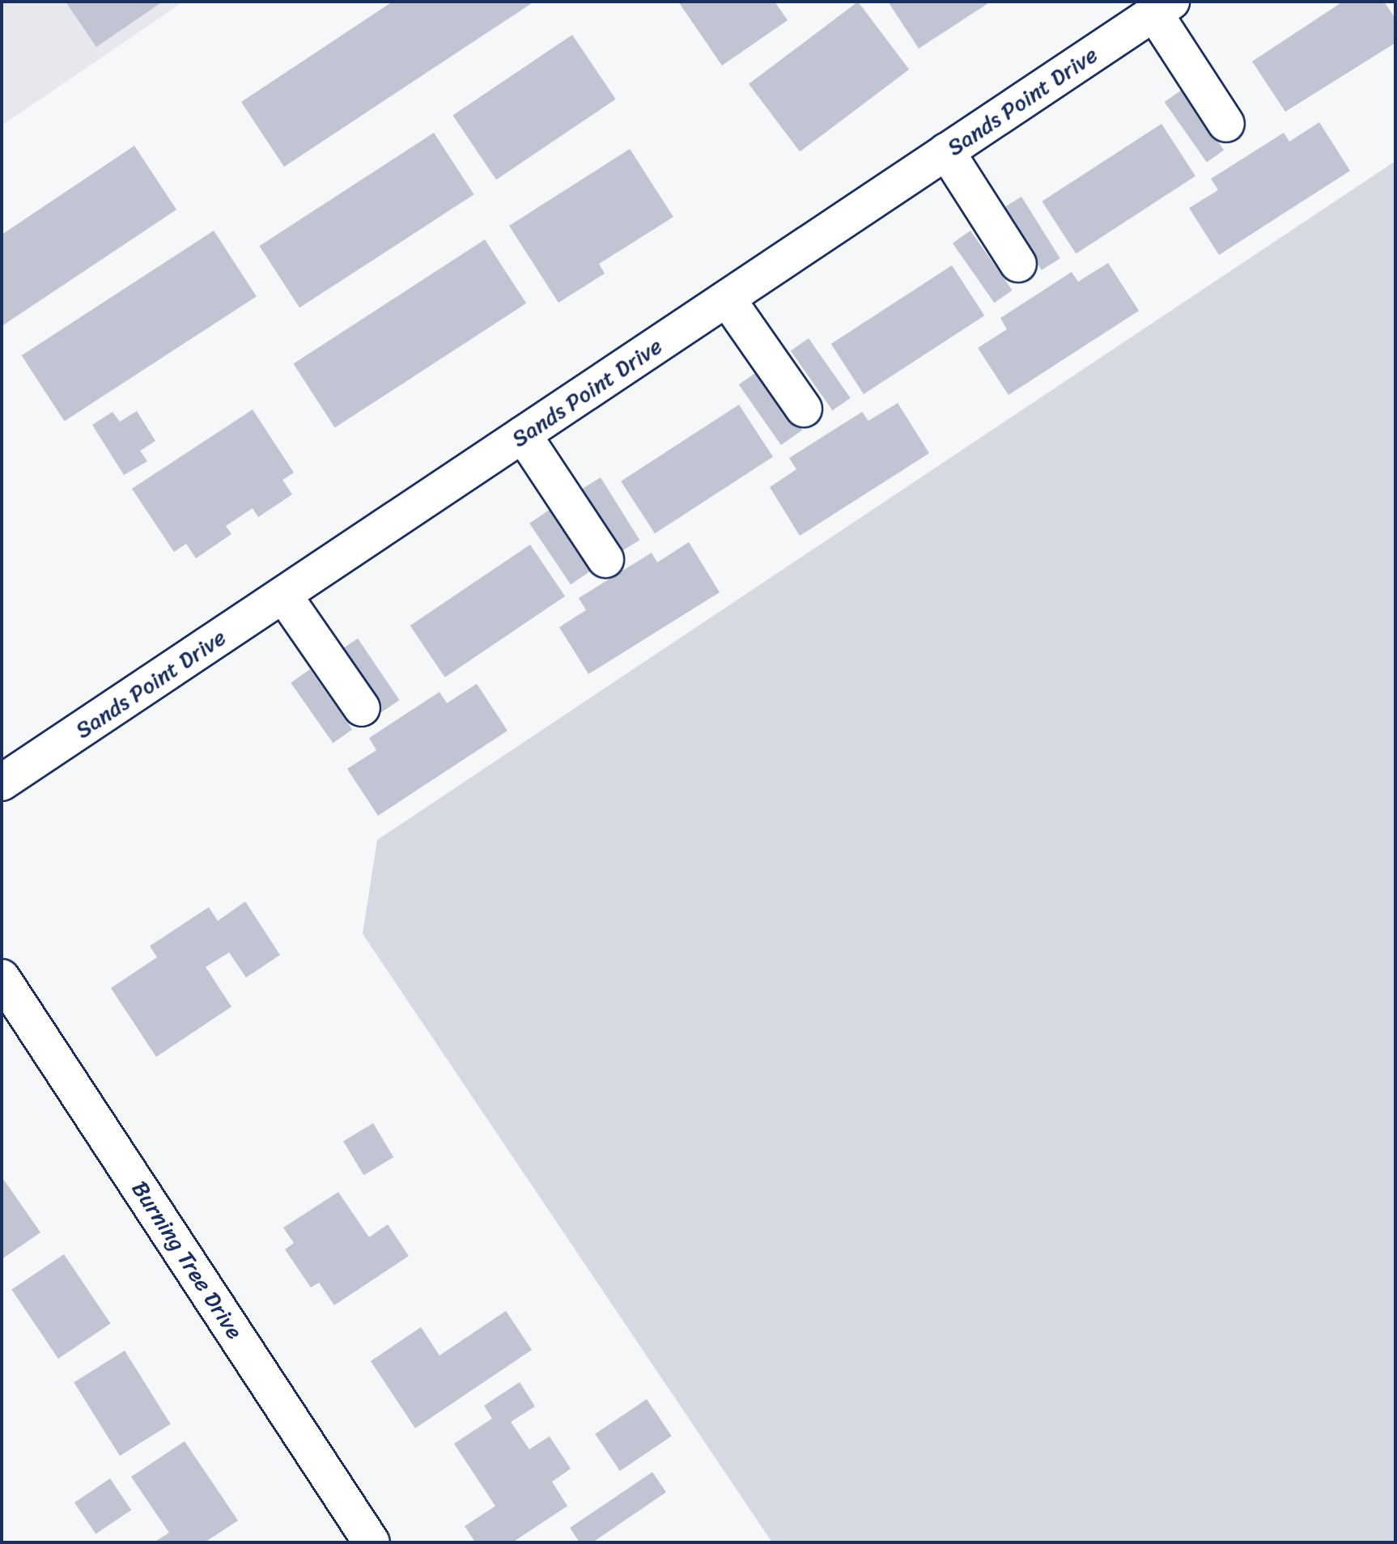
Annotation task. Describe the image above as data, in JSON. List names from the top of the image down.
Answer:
{
  "streets": {
    "street": ["Sands Point Drive", "Burning Tree Drive"]
  }
}
